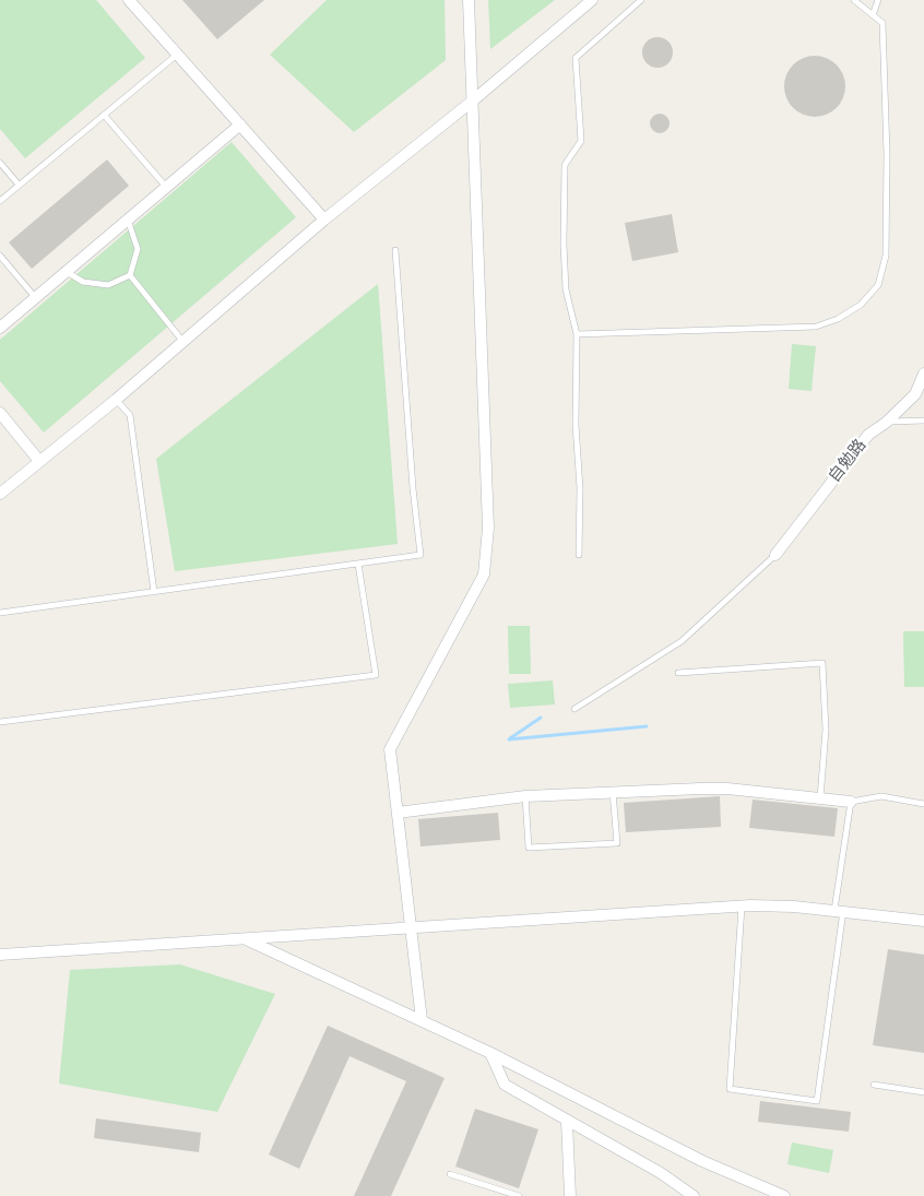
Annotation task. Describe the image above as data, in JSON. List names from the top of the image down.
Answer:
{
  "streets": {
    "street": ["自勉路"]
  }
}
